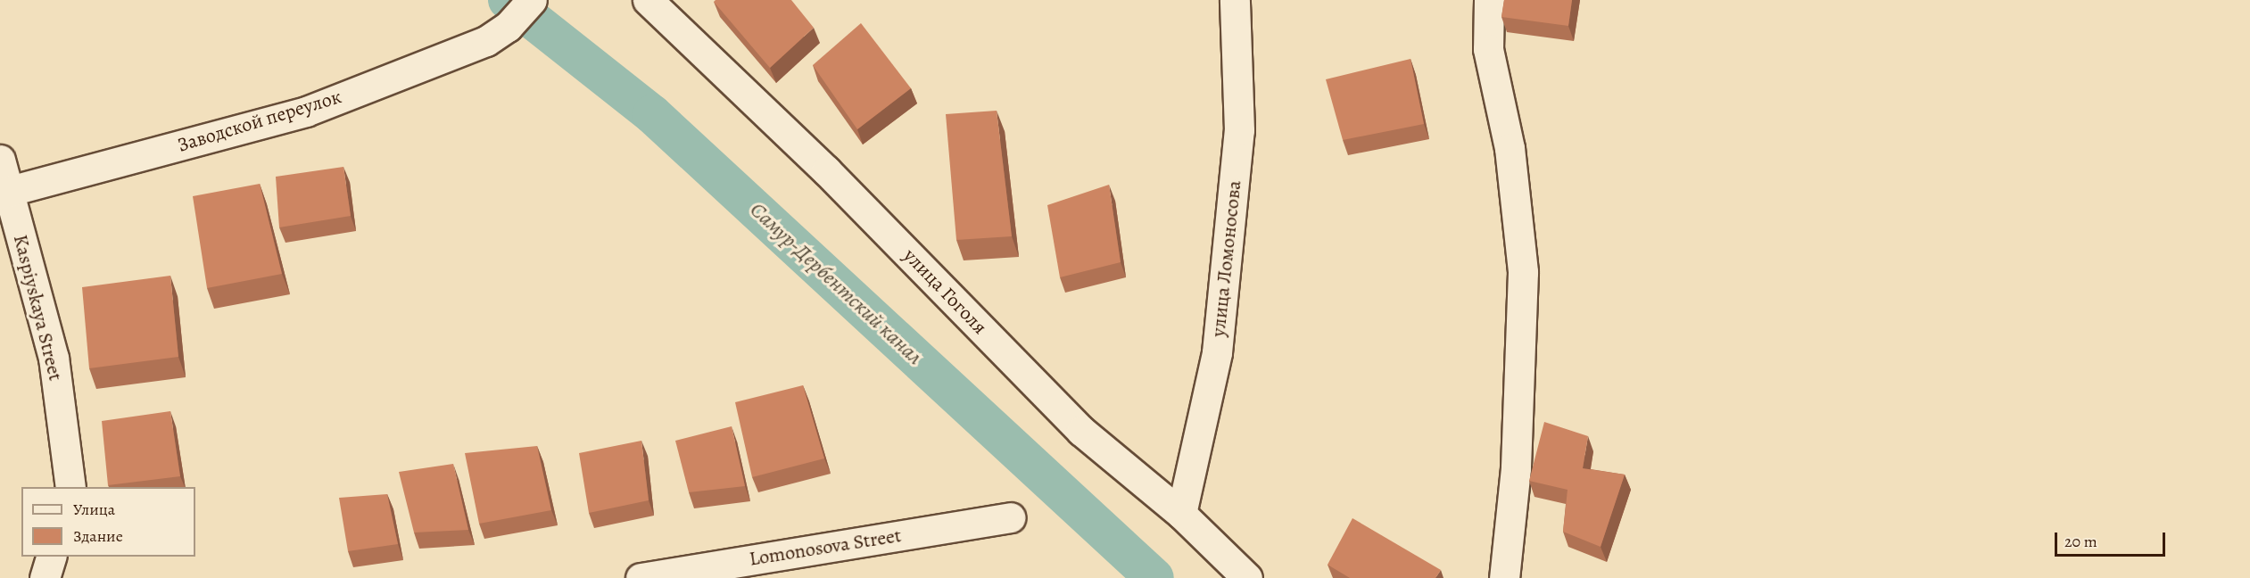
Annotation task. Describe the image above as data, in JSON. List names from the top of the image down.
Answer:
{
  "streets": {
    "street": [
      "Заводской переулок",
      "улица Ломоносова",
      "улица Гоголя",
      "Kaspiyskaya Street",
      "Lomonosova Street"
    ]
  },
  "crossings": [
    ["Заводской переулок", "Kaspiyskaya Street"],
    ["улица Ломоносова", "улица Гоголя"]
  ],
  "water": ["Самур-Дербентский канал"],
  "legend": ["Улица", "Здание"],
  "scale_bar": "20 m"
}
